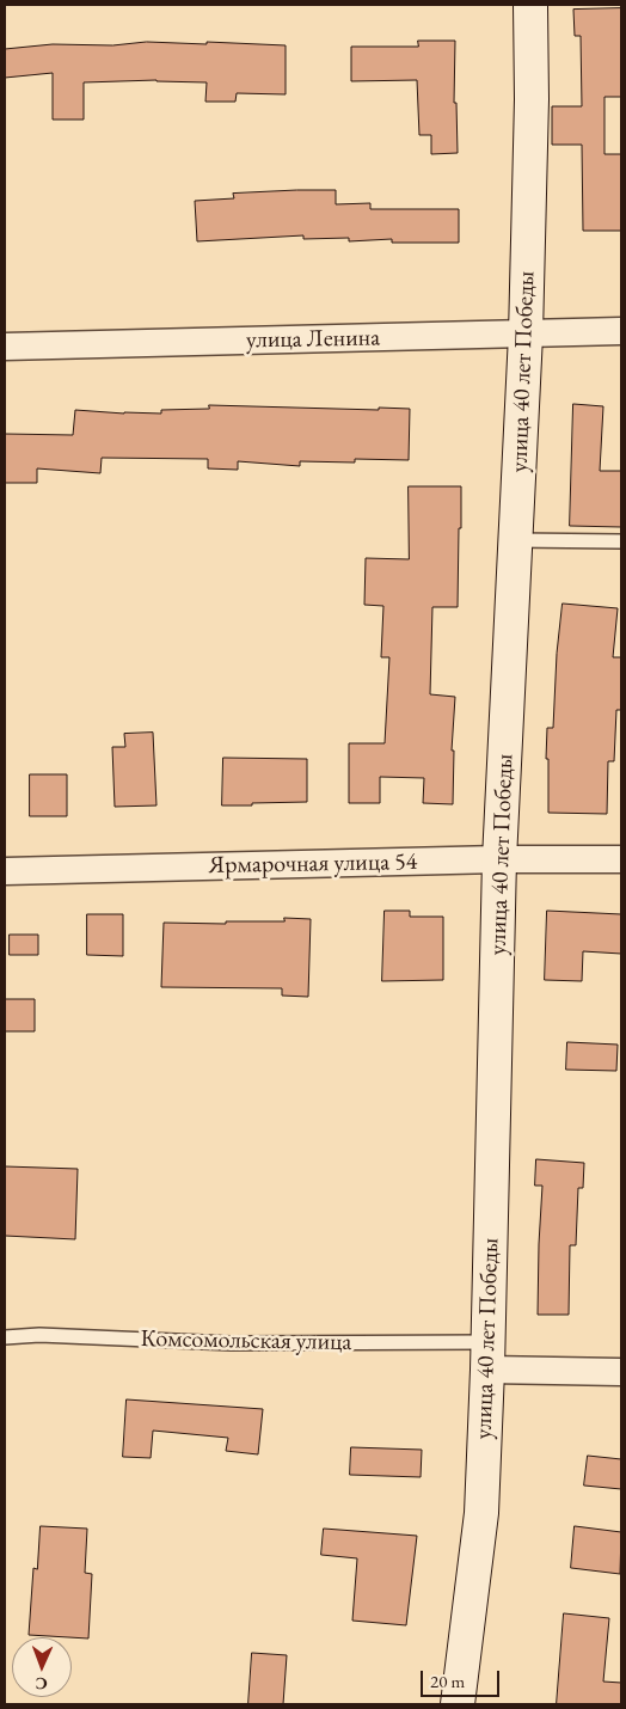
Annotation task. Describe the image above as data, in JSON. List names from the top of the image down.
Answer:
{
  "streets": {
    "main road": ["улица 40 лет Победы"],
    "street": ["улица Ленина", "Ярмарочная улица 54", "Комсомольская улица"]
  },
  "crossings": [
    ["улица Ленина", "улица 40 лет Победы"],
    ["улица 40 лет Победы", "Ярмарочная улица 54"],
    ["улица 40 лет Победы", "Комсомольская улица"]
  ],
  "scale_bar": "20 m",
  "north": "bottom"
}
